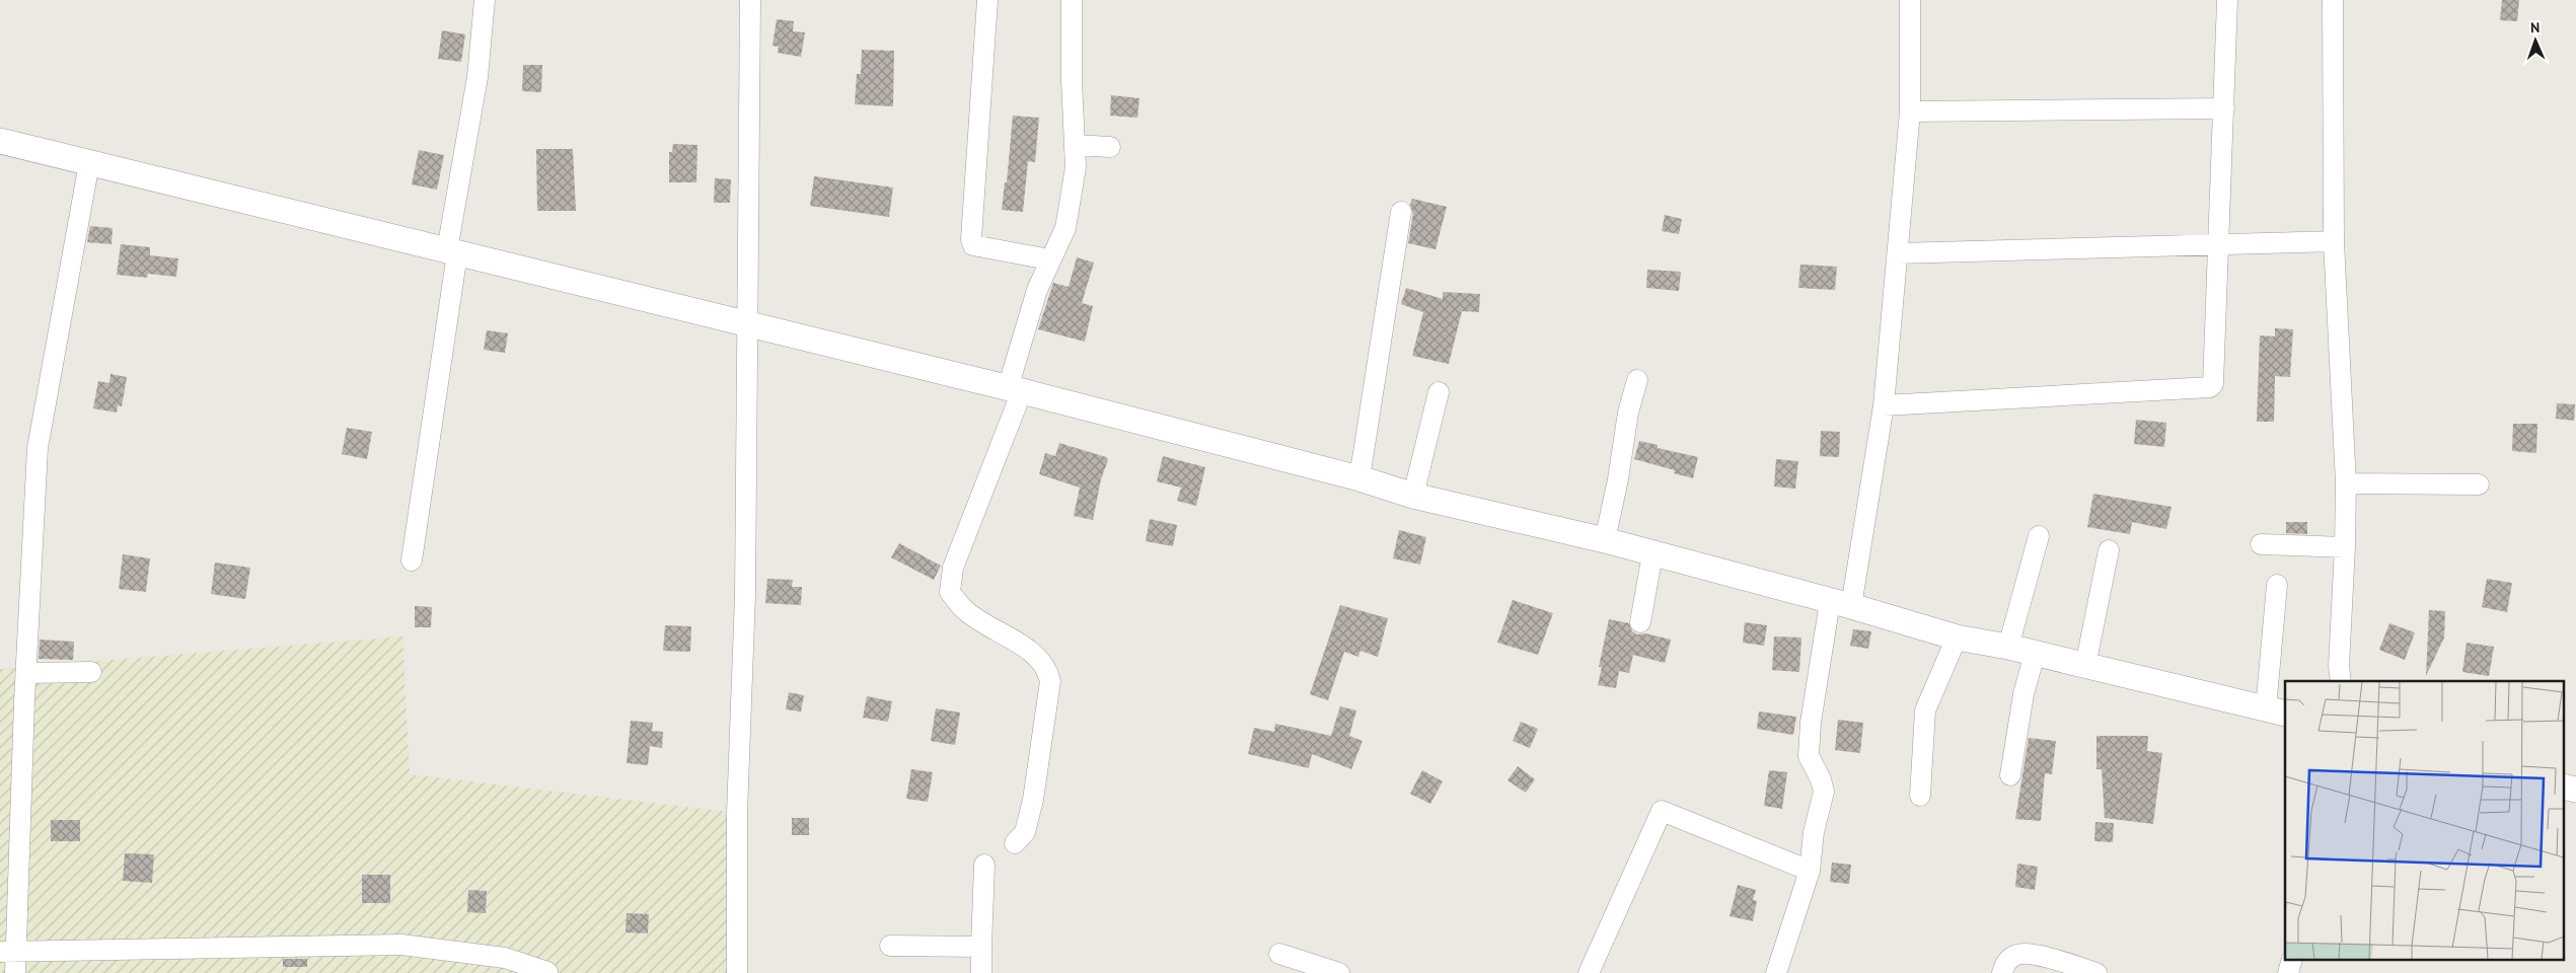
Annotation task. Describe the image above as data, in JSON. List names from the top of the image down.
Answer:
{
  "north": "top"
}
